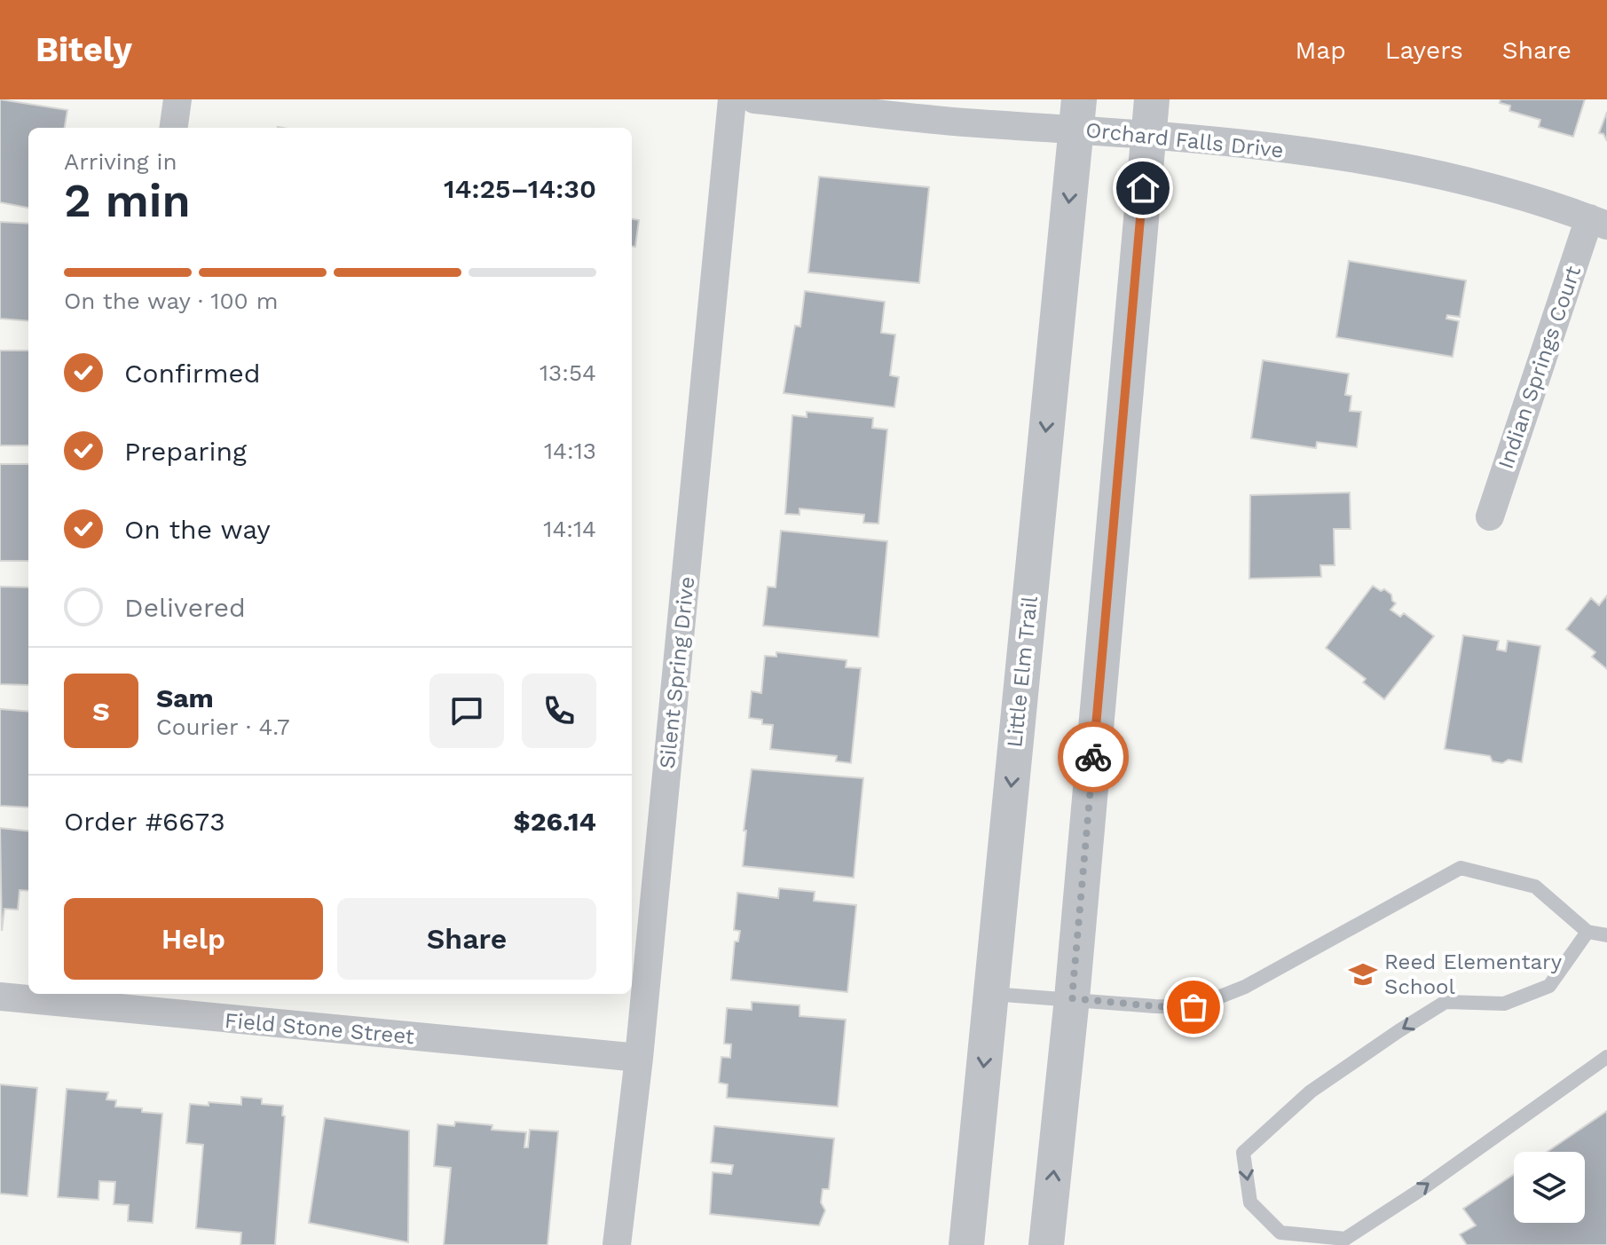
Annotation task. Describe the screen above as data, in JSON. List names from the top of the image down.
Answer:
{
  "streets": {
    "street": [
      "Orchard Falls Drive",
      "Indian Springs Court",
      "Little Elm Trail",
      "Silent Spring Drive",
      "Field Stone Street"
    ]
  },
  "crossings": [
    ["Orchard Falls Drive", "Indian Springs Court"],
    ["Orchard Falls Drive", "Little Elm Trail"],
    ["Silent Spring Drive", "Field Stone Street"]
  ],
  "places": {
    "school or university": ["Reed Elementary School"]
  },
  "page": {
    "header": "Bitely",
    "nav": ["Map", "Layers", "Share"],
    "heading": ["2 min", "Arriving in", "14:25–14:30"],
    "panel": [
      "Sam",
      "Courier · 4.7",
      "Order #6673",
      "$26.14"
    ],
    "bar": "On the way · 100 m",
    "list": [
      ["Confirmed", "13:54"],
      ["Preparing", "14:13"],
      ["On the way", "14:14"],
      "Delivered"
    ],
    "round": "S",
    "buttons": ["Help", "Share"]
  }
}
